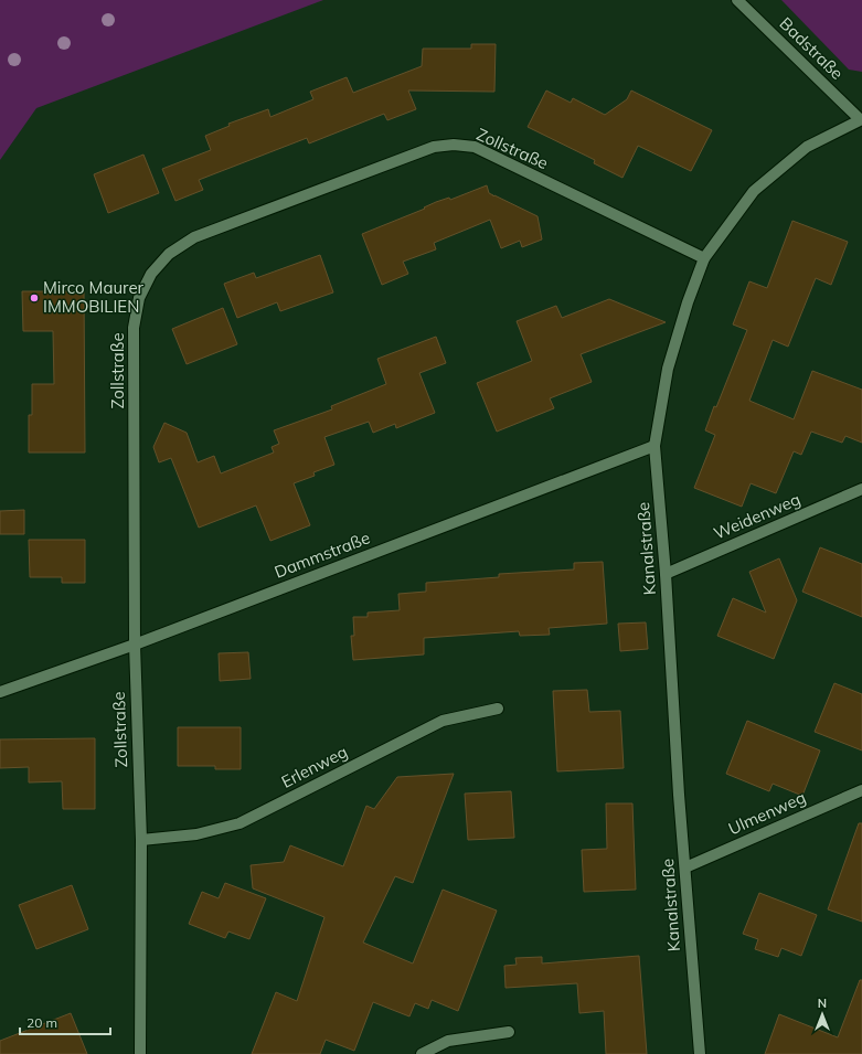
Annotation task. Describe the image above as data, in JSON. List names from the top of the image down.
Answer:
{
  "streets": {
    "street": [
      "Badstraße",
      "Zollstraße",
      "Weidenweg",
      "Kanalstraße",
      "Dammstraße",
      "Erlenweg",
      "Ulmenweg"
    ]
  },
  "crossings": [
    ["Badstraße", "Kanalstraße"],
    ["Zollstraße", "Kanalstraße"],
    ["Zollstraße", "Dammstraße"],
    ["Zollstraße", "Erlenweg"],
    ["Weidenweg", "Kanalstraße"],
    ["Kanalstraße", "Dammstraße"],
    ["Kanalstraße", "Ulmenweg"]
  ],
  "places": ["Mirco Maurer IMMOBILIEN"],
  "scale_bar": "20 m",
  "north": "top"
}
